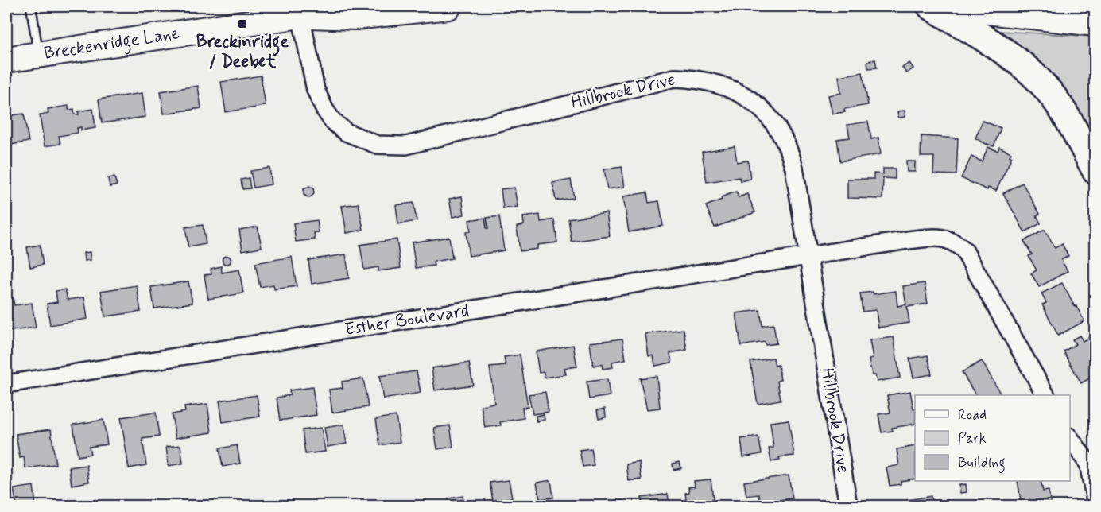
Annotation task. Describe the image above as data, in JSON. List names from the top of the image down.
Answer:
{
  "streets": {
    "main road": ["Breckenridge Lane"],
    "street": ["Hillbrook Drive", "Esther Boulevard"]
  },
  "crossings": [
    ["Breckenridge Lane", "Hillbrook Drive"],
    ["Hillbrook Drive", "Esther Boulevard"]
  ],
  "places": {
    "transit": ["Breckinridge / Deebet"]
  },
  "legend": ["Road", "Park", "Building"]
}
